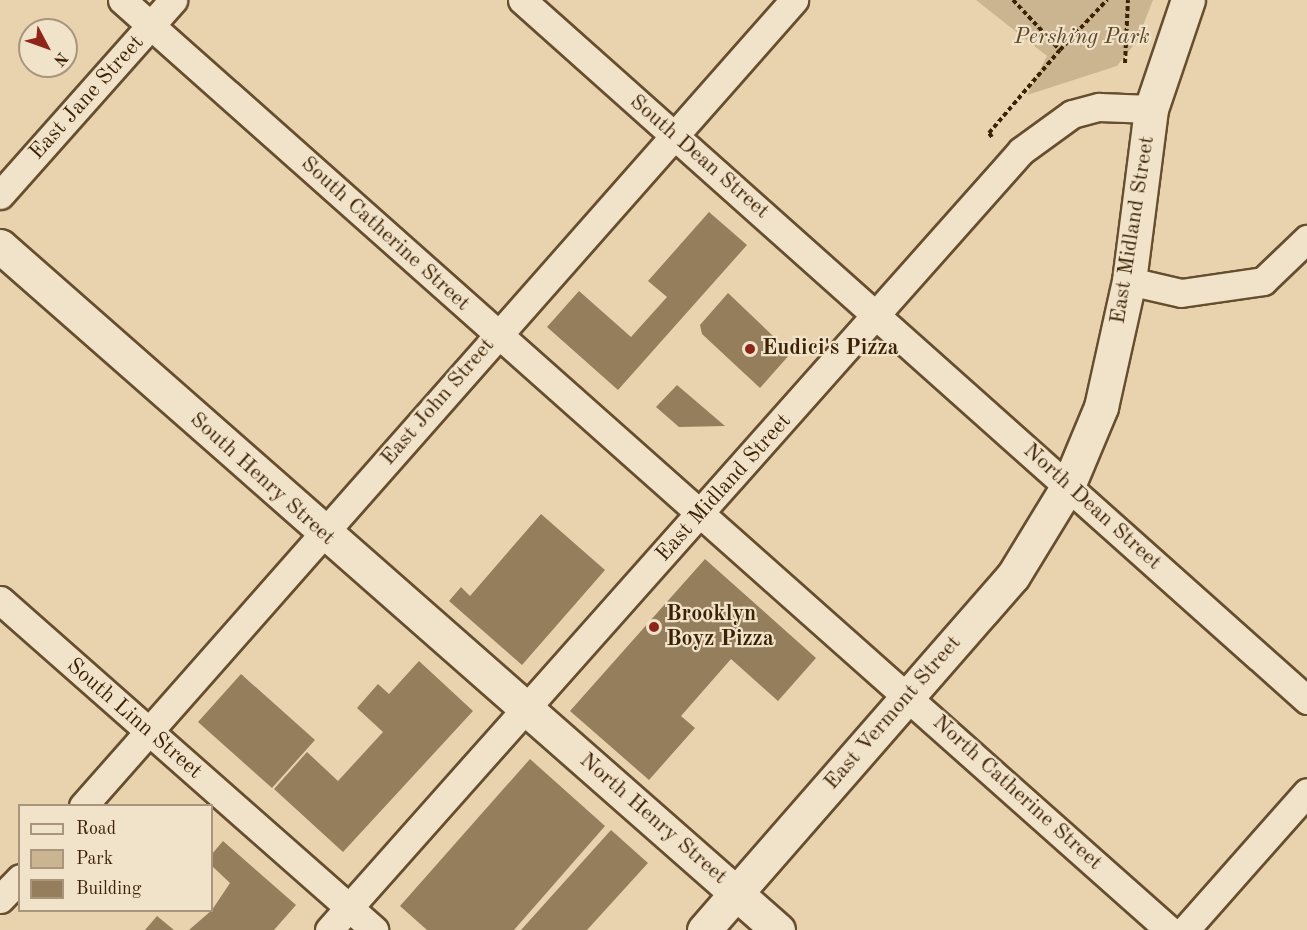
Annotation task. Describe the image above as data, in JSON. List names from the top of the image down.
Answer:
{
  "streets": {
    "main road": [
      "East Midland Street",
      "South Henry Street",
      "East Vermont Street",
      "North Henry Street"
    ],
    "street": [
      "East Jane Street",
      "South Dean Street",
      "South Catherine Street",
      "East John Street",
      "North Dean Street",
      "South Linn Street",
      "North Catherine Street"
    ]
  },
  "crossings": [
    ["East Jane Street", "South Catherine Street"],
    ["South Dean Street", "East Midland Street"],
    ["South Dean Street", "East John Street"],
    ["South Dean Street", "North Dean Street"],
    ["East Midland Street", "South Catherine Street"],
    ["East Midland Street", "South Henry Street"],
    ["East Midland Street", "North Dean Street"],
    ["East Midland Street", "East Vermont Street"],
    ["East Midland Street", "South Linn Street"],
    ["East Midland Street", "North Catherine Street"],
    ["East Midland Street", "North Henry Street"],
    ["South Catherine Street", "East John Street"],
    ["South Catherine Street", "North Catherine Street"],
    ["East John Street", "South Henry Street"],
    ["East John Street", "South Linn Street"],
    ["South Henry Street", "North Henry Street"],
    ["North Dean Street", "East Vermont Street"],
    ["East Vermont Street", "North Catherine Street"],
    ["East Vermont Street", "North Henry Street"]
  ],
  "parks": ["Pershing Park"],
  "places": ["Eudici's Pizza", "Brooklyn Boyz Pizza"],
  "legend": ["Road", "Park", "Building"],
  "north": "bottom right"
}
